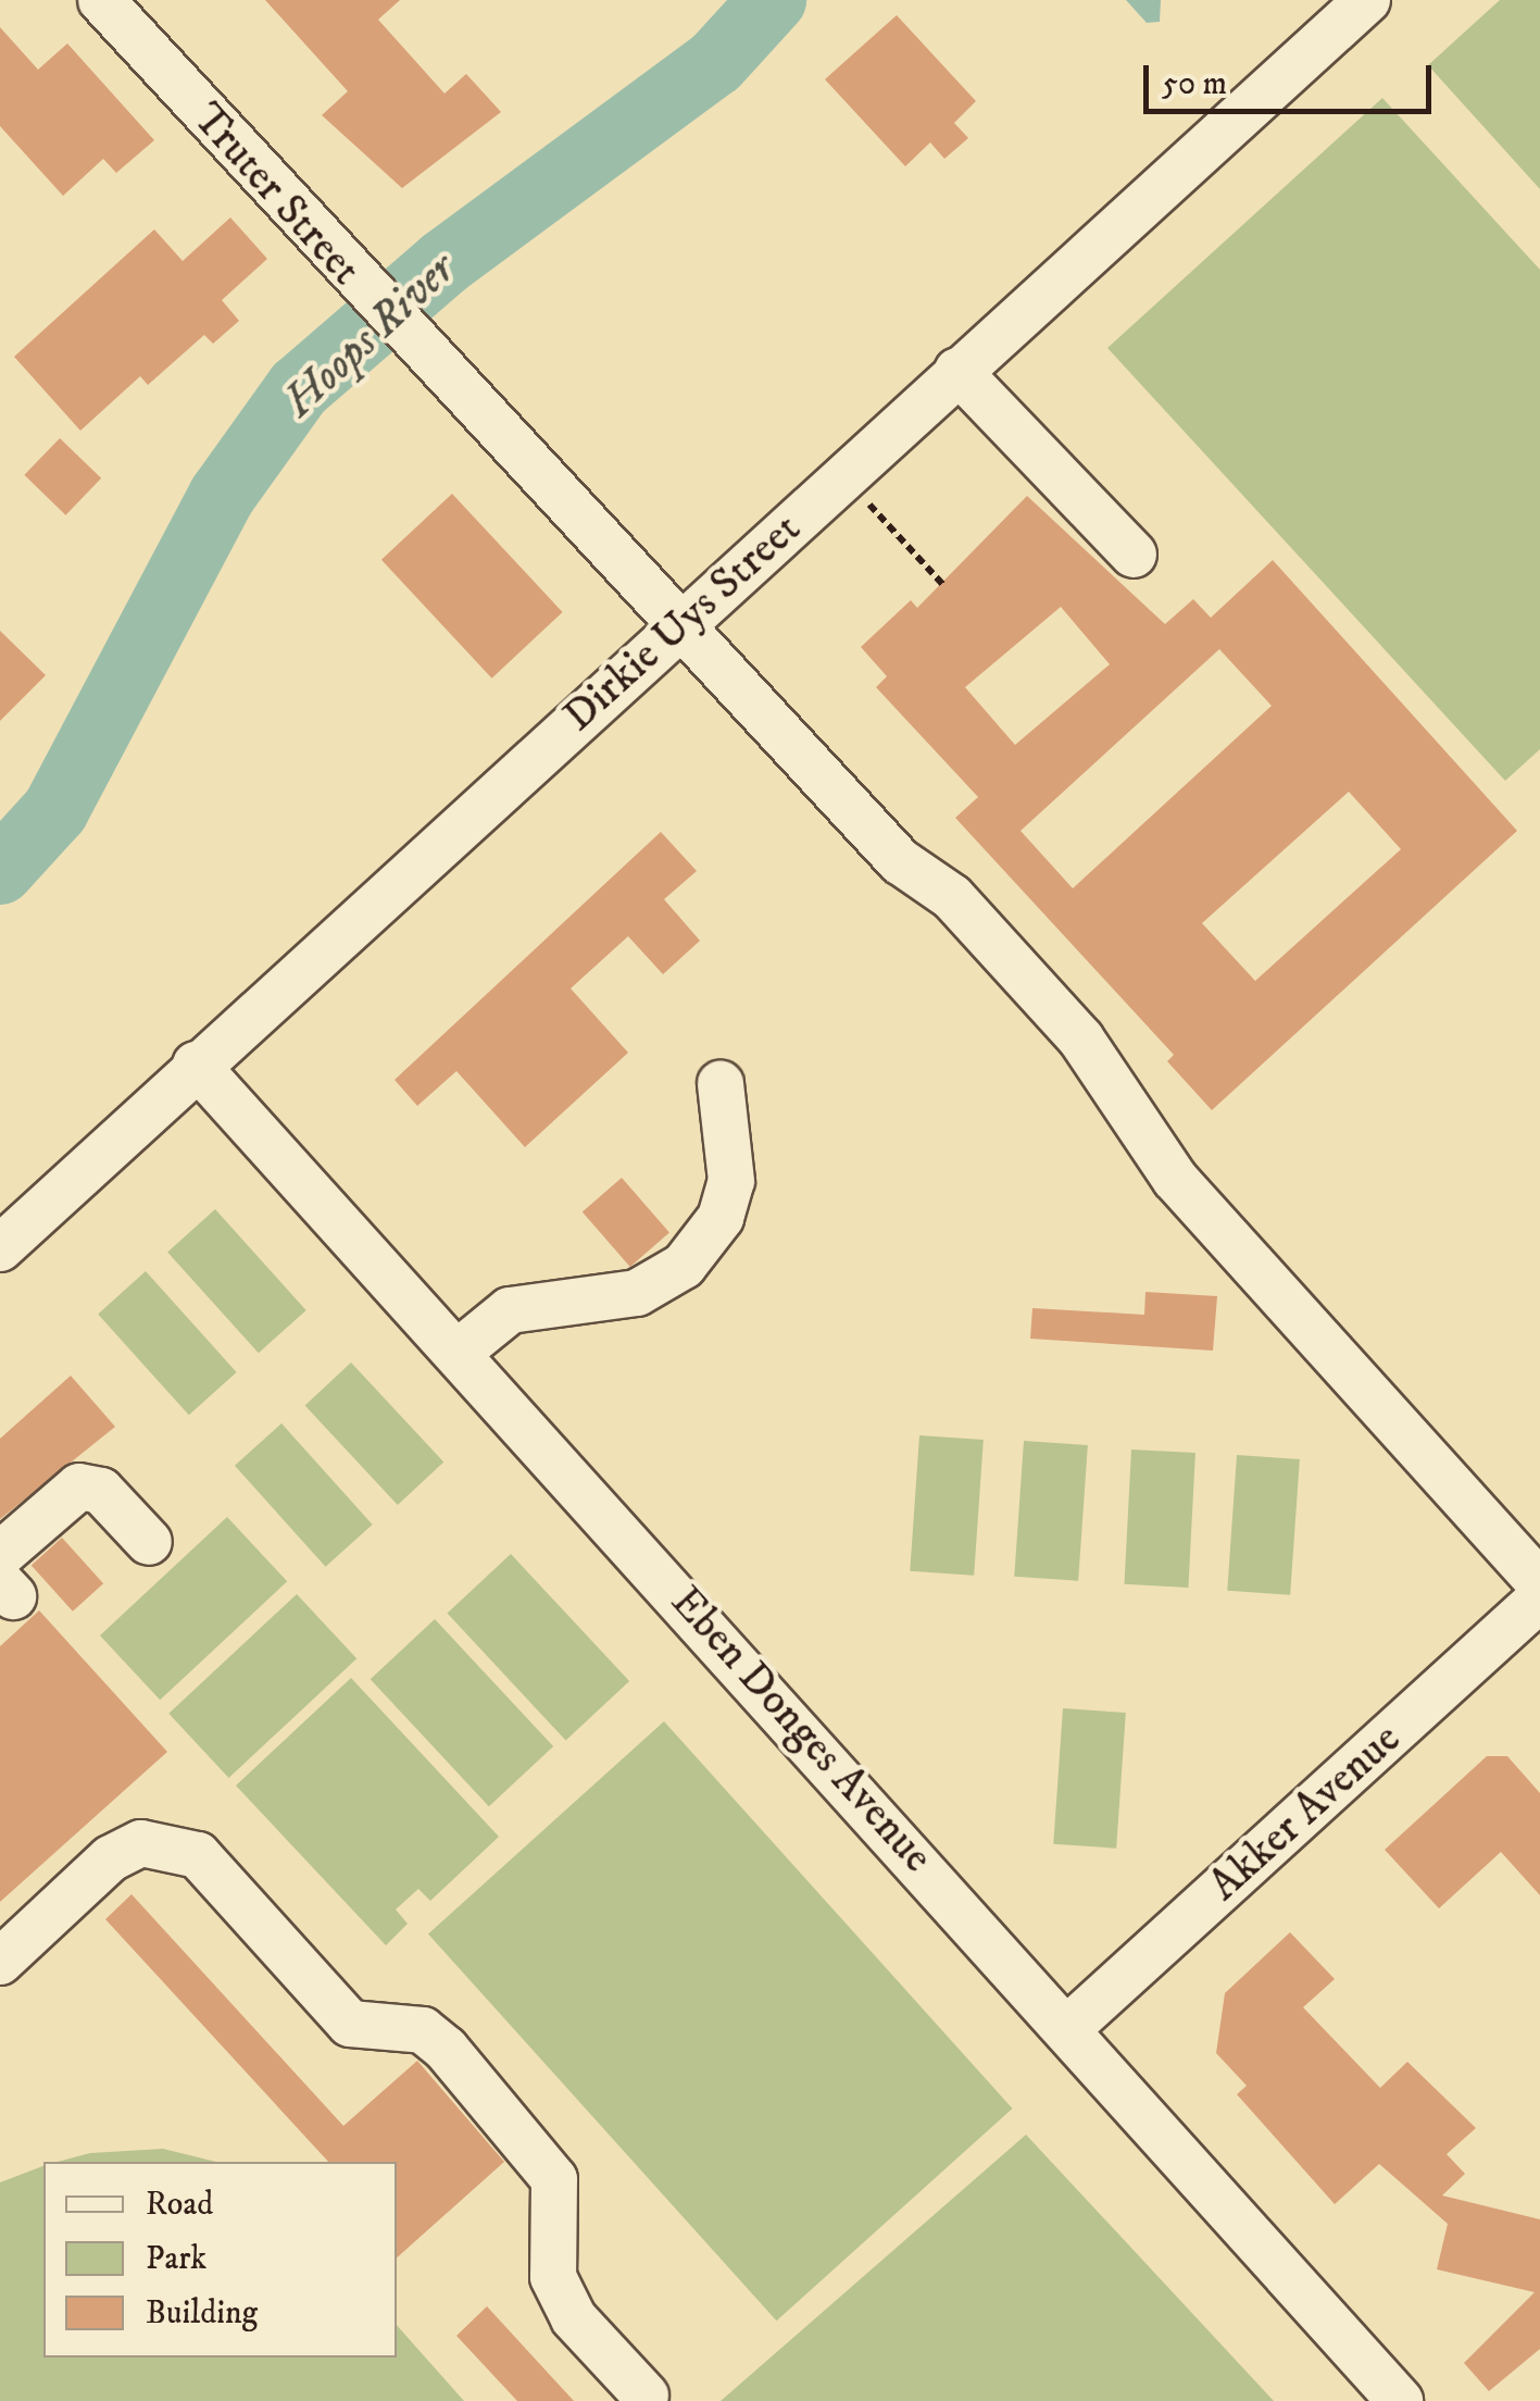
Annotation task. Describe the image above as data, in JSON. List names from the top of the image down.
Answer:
{
  "streets": {
    "street": [
      "Truter Street",
      "Dirkie Uys Street",
      "Eben Donges Avenue",
      "Akker Avenue"
    ]
  },
  "crossings": [
    ["Truter Street", "Dirkie Uys Street"],
    ["Dirkie Uys Street", "Eben Donges Avenue"],
    ["Eben Donges Avenue", "Akker Avenue"]
  ],
  "water": ["Hoops River"],
  "legend": ["Road", "Park", "Building"],
  "scale_bar": "50 m"
}
